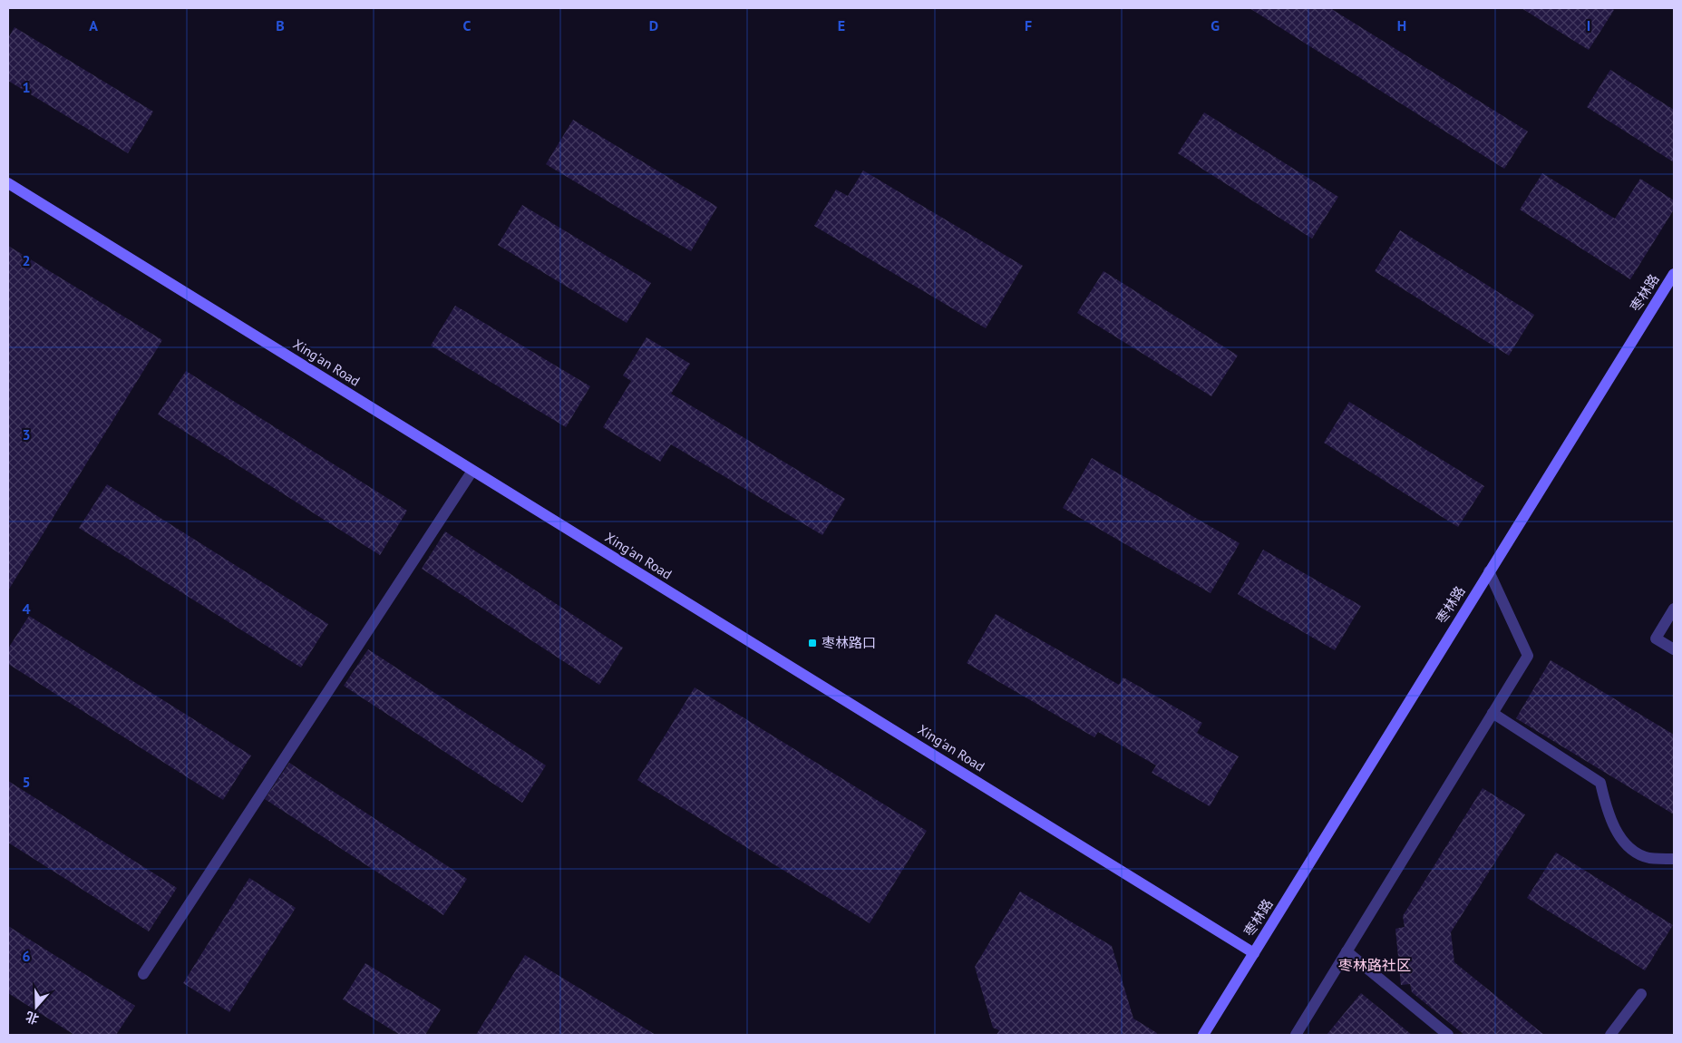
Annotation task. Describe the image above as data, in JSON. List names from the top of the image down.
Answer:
{
  "streets": {
    "street": ["枣林路", "Xing'an Road"]
  },
  "crossings": [
    ["枣林路", "Xing'an Road"]
  ],
  "districts": ["枣林路社区"],
  "places": {
    "transit": ["枣林路口"]
  },
  "north": "bottom",
  "grid": {
    "columns": [
      "A",
      "B",
      "C",
      "D",
      "E",
      "F",
      "G",
      "H",
      "I"
    ],
    "rows": [
      "1",
      "2",
      "3",
      "4",
      "5",
      "6"
    ]
  }
}
